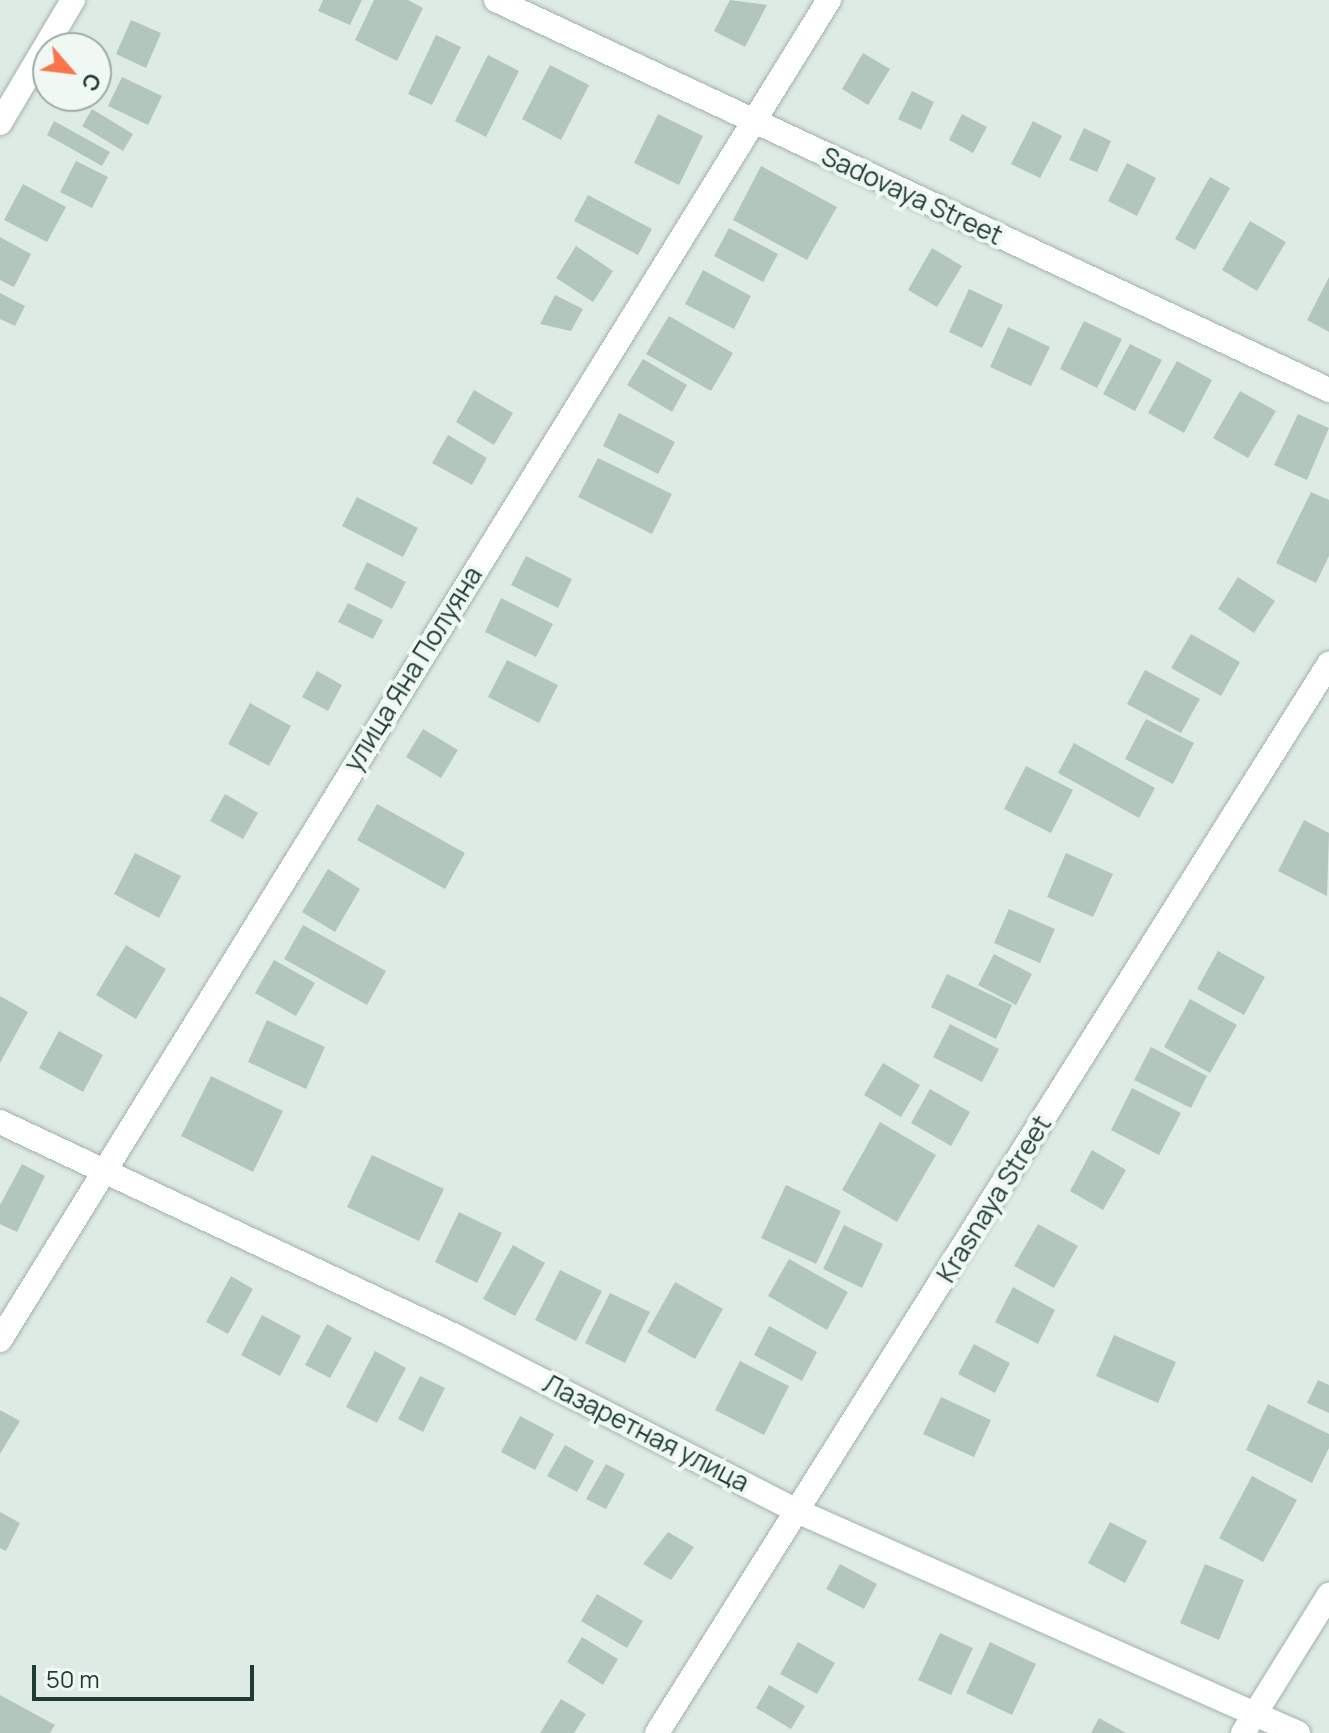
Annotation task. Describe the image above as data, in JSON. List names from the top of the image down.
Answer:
{
  "streets": {
    "street": [
      "Sadovaya Street",
      "улица Яна Полуяна",
      "Krasnaya Street",
      "Лазаретная улица"
    ]
  },
  "crossings": [
    ["Sadovaya Street", "улица Яна Полуяна"],
    ["улица Яна Полуяна", "Лазаретная улица"],
    ["Krasnaya Street", "Лазаретная улица"]
  ],
  "scale_bar": "50 m",
  "north": "bottom right"
}
